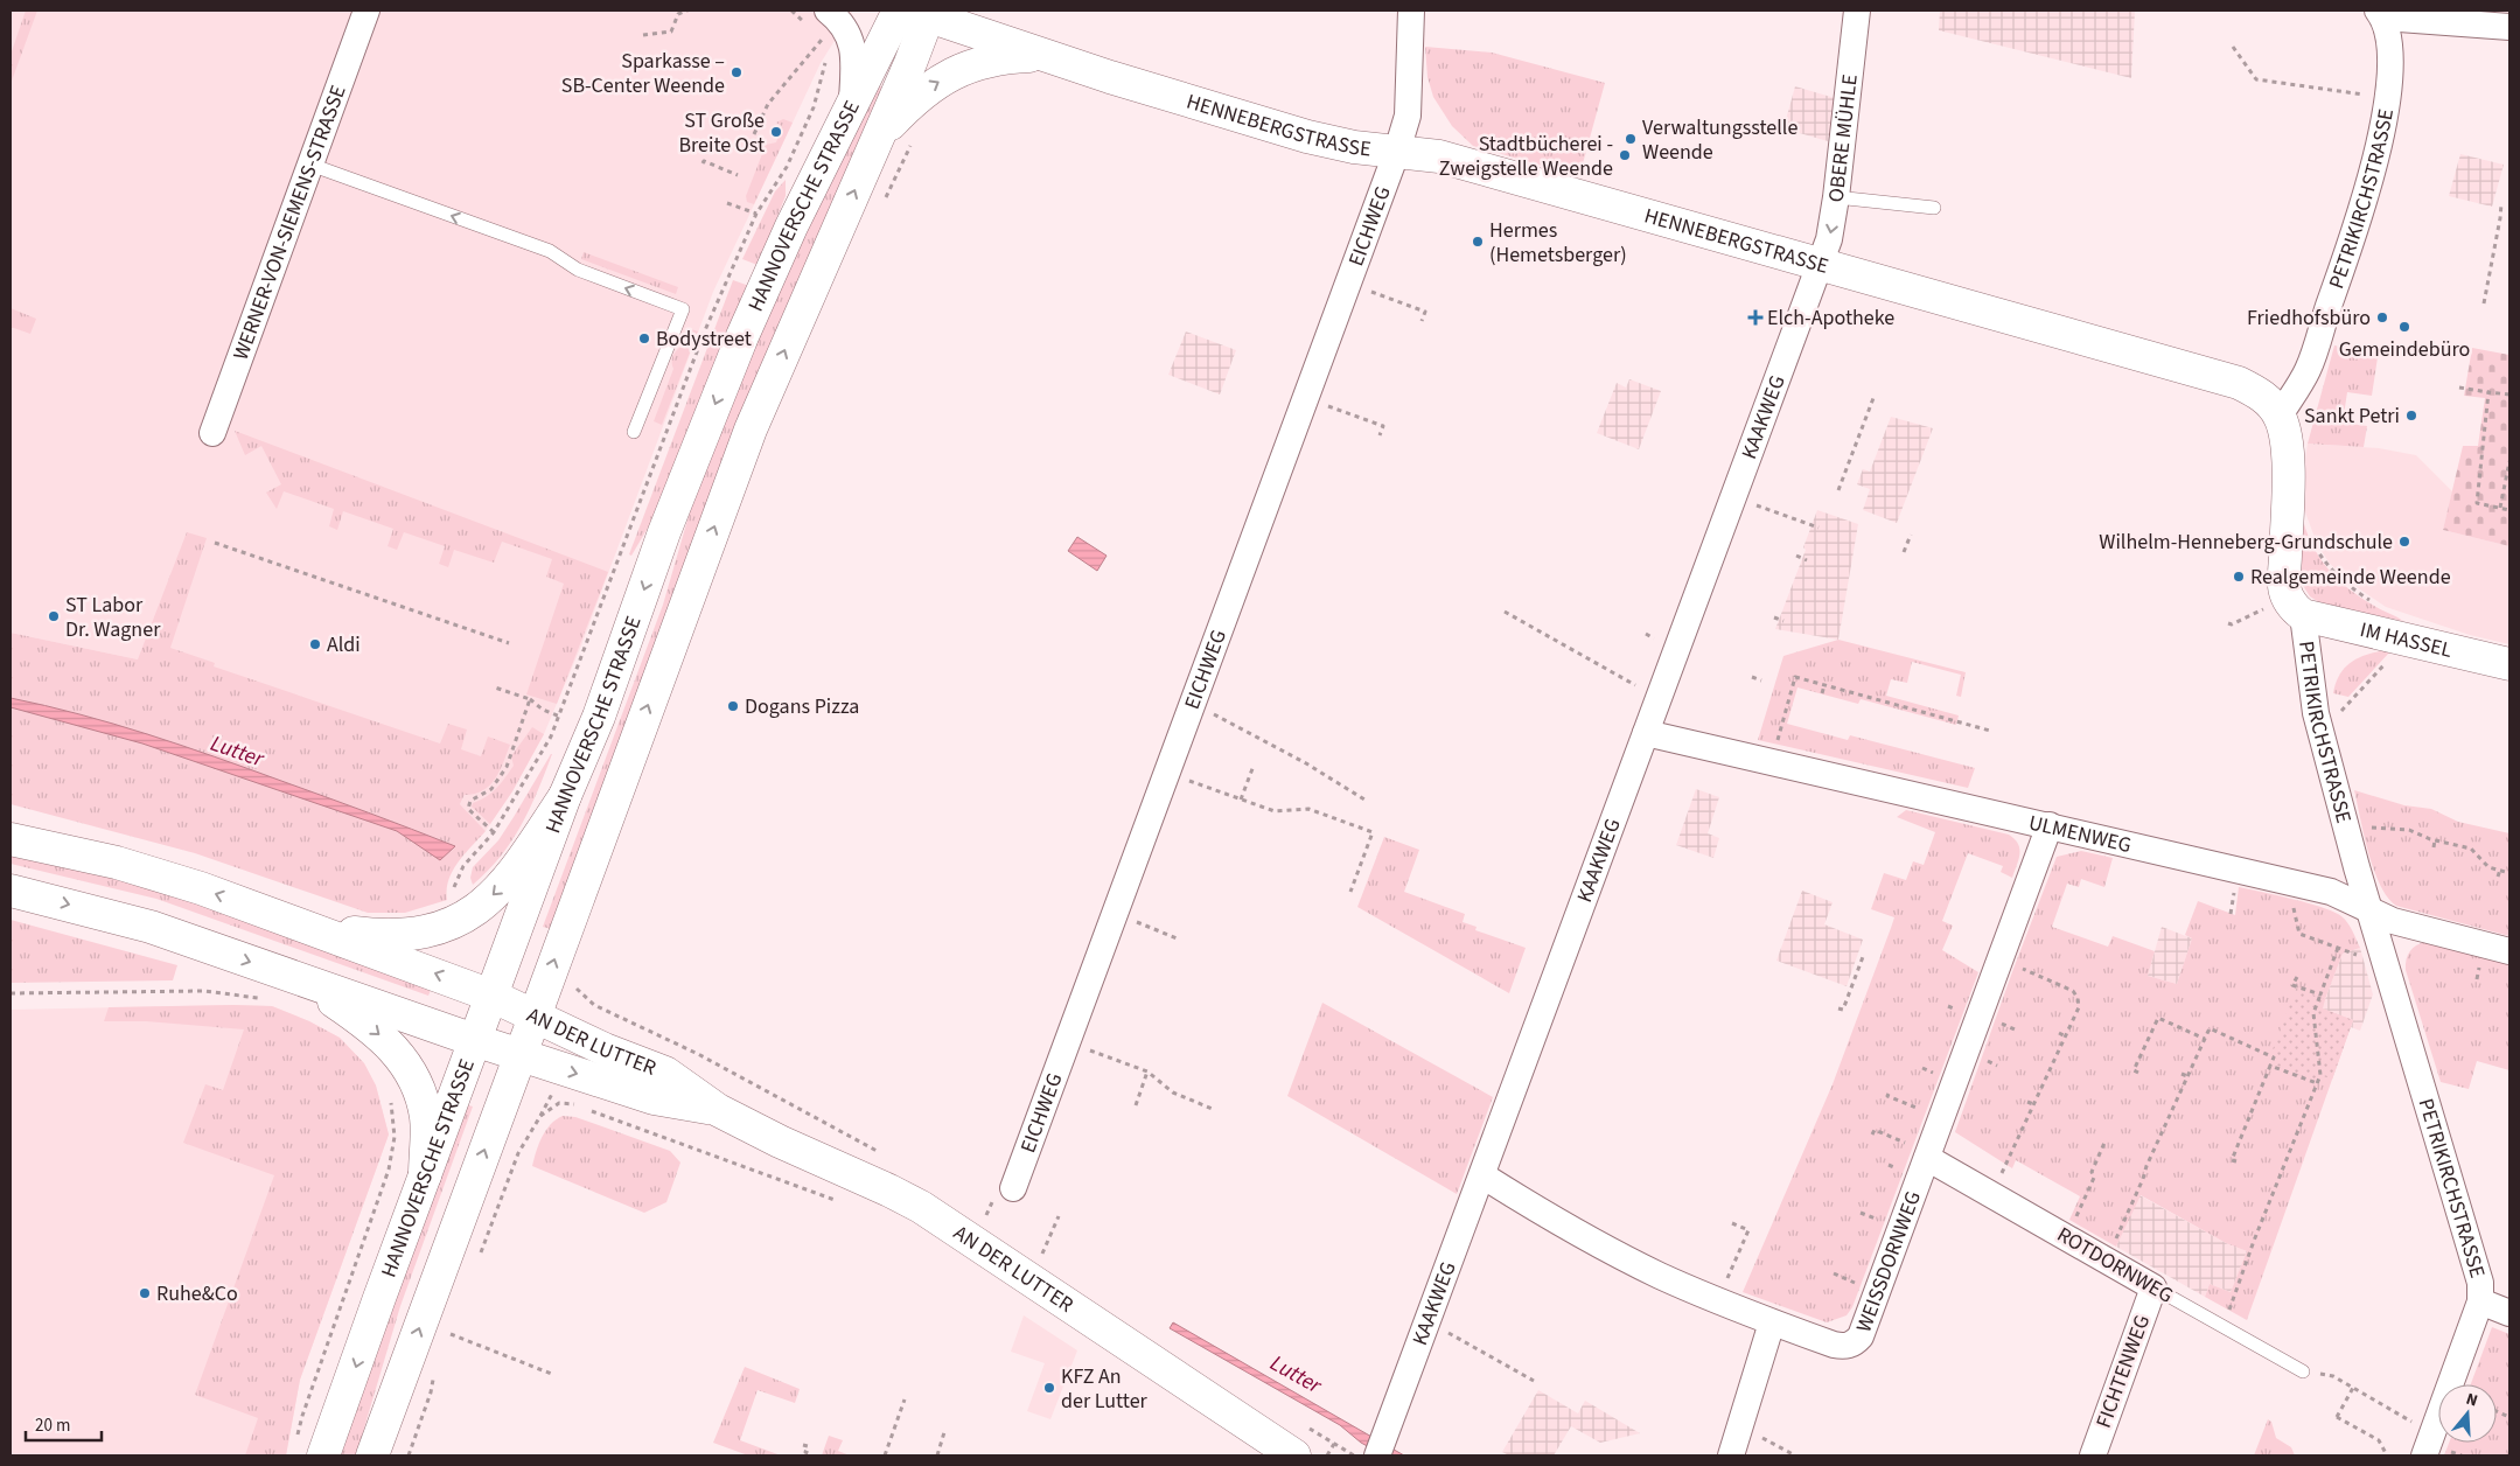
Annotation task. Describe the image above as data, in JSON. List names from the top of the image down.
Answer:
{
  "streets": {
    "main road": [
      "HENNEBERGSTRASSE",
      "PETRIKIRCHSTRASSE",
      "HANNOVERSCHE STRASSE",
      "IM HASSEL",
      "AN DER LUTTER"
    ],
    "street": [
      "OBERE MÜHLE",
      "WERNER-VON-SIEMENS-STRASSE",
      "EICHWEG",
      "KAAKWEG",
      "ULMENWEG",
      "WEISSDORNWEG",
      "ROTDORNWEG",
      "FICHTENWEG"
    ]
  },
  "crossings": [
    ["HENNEBERGSTRASSE", "OBERE MÜHLE"],
    ["HENNEBERGSTRASSE", "PETRIKIRCHSTRASSE"],
    ["HENNEBERGSTRASSE", "HANNOVERSCHE STRASSE"],
    ["HENNEBERGSTRASSE", "EICHWEG"],
    ["HENNEBERGSTRASSE", "KAAKWEG"],
    ["OBERE MÜHLE", "KAAKWEG"],
    ["PETRIKIRCHSTRASSE", "IM HASSEL"],
    ["PETRIKIRCHSTRASSE", "ULMENWEG"],
    ["HANNOVERSCHE STRASSE", "AN DER LUTTER"],
    ["KAAKWEG", "ULMENWEG"],
    ["KAAKWEG", "WEISSDORNWEG"],
    ["ULMENWEG", "WEISSDORNWEG"],
    ["WEISSDORNWEG", "ROTDORNWEG"],
    ["ROTDORNWEG", "FICHTENWEG"]
  ],
  "water": ["Lutter"],
  "places": {
    "other": [
      "Sparkasse – SB-Center Weende",
      "ST Große Breite Ost",
      "Verwaltungsstelle Weende",
      "Stadtbücherei - Zweigstelle Weende",
      "Hermes (Hemetsberger)",
      "Friedhofsbüro",
      "Gemeindebüro",
      "Bodystreet",
      "Sankt Petri",
      "Wilhelm-Henneberg-Grundschule",
      "Realgemeinde Weende",
      "ST Labor Dr. Wagner",
      "Aldi",
      "Dogans Pizza",
      "Ruhe&Co",
      "KFZ An der Lutter"
    ],
    "health": ["Elch-Apotheke"]
  },
  "scale_bar": "20 m",
  "north": "top"
}
